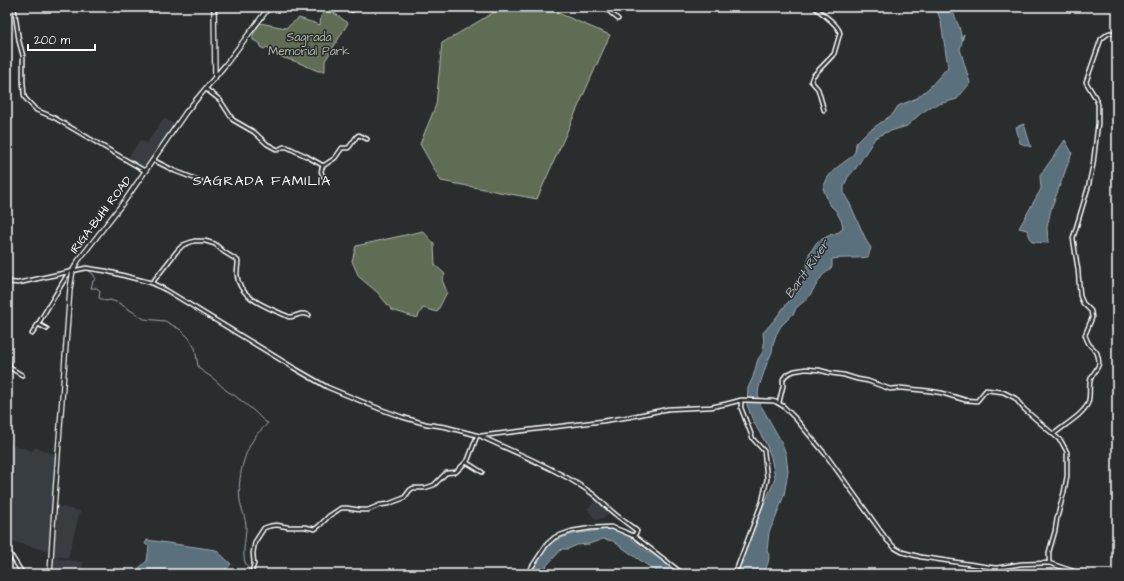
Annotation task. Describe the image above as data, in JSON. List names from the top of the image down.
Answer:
{
  "streets": {
    "main road": ["IRIGA-BUHI ROAD"]
  },
  "districts": ["SAGRADA FAMILIA"],
  "water": ["Barit River"],
  "parks": ["Sagrada Memorial Park"],
  "scale_bar": "200 m"
}
